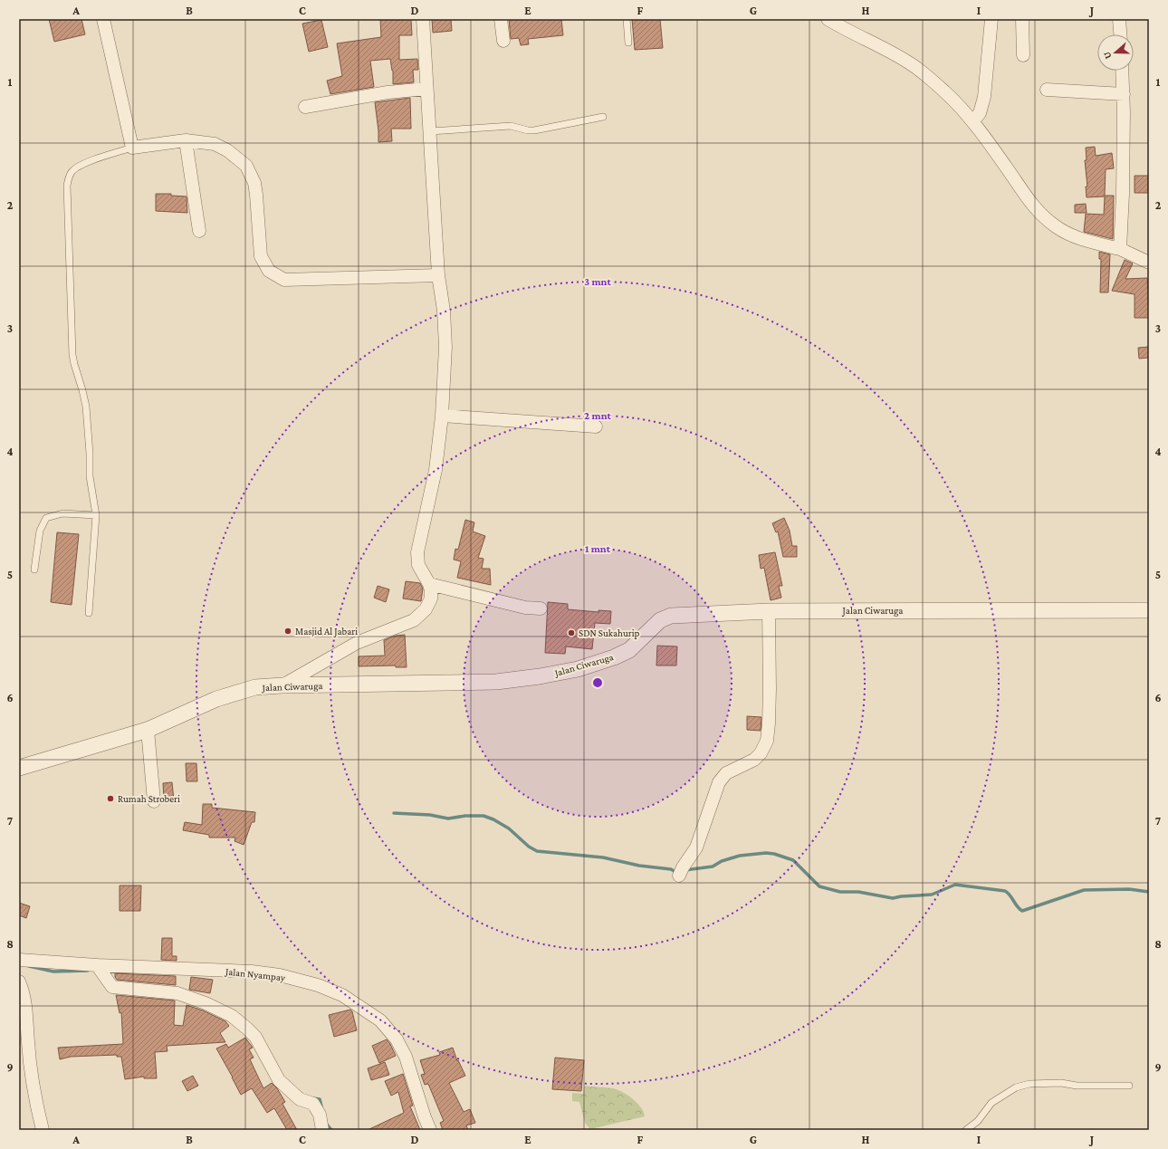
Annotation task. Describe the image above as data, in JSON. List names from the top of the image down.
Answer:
{
  "streets": {
    "street": ["Jalan Ciwaruga", "Jalan Nyampay"]
  },
  "places": ["Masjid Al Jabari", "SDN Sukahurip", "Rumah Stroberi"],
  "north": "left",
  "grid": {
    "columns": [
      "A",
      "B",
      "C",
      "D",
      "E",
      "F",
      "G",
      "H",
      "I",
      "J"
    ],
    "rows": [
      "1",
      "2",
      "3",
      "4",
      "5",
      "6",
      "7",
      "8",
      "9"
    ]
  },
  "rings": ["3 mnt", "2 mnt", "1 mnt"]
}
